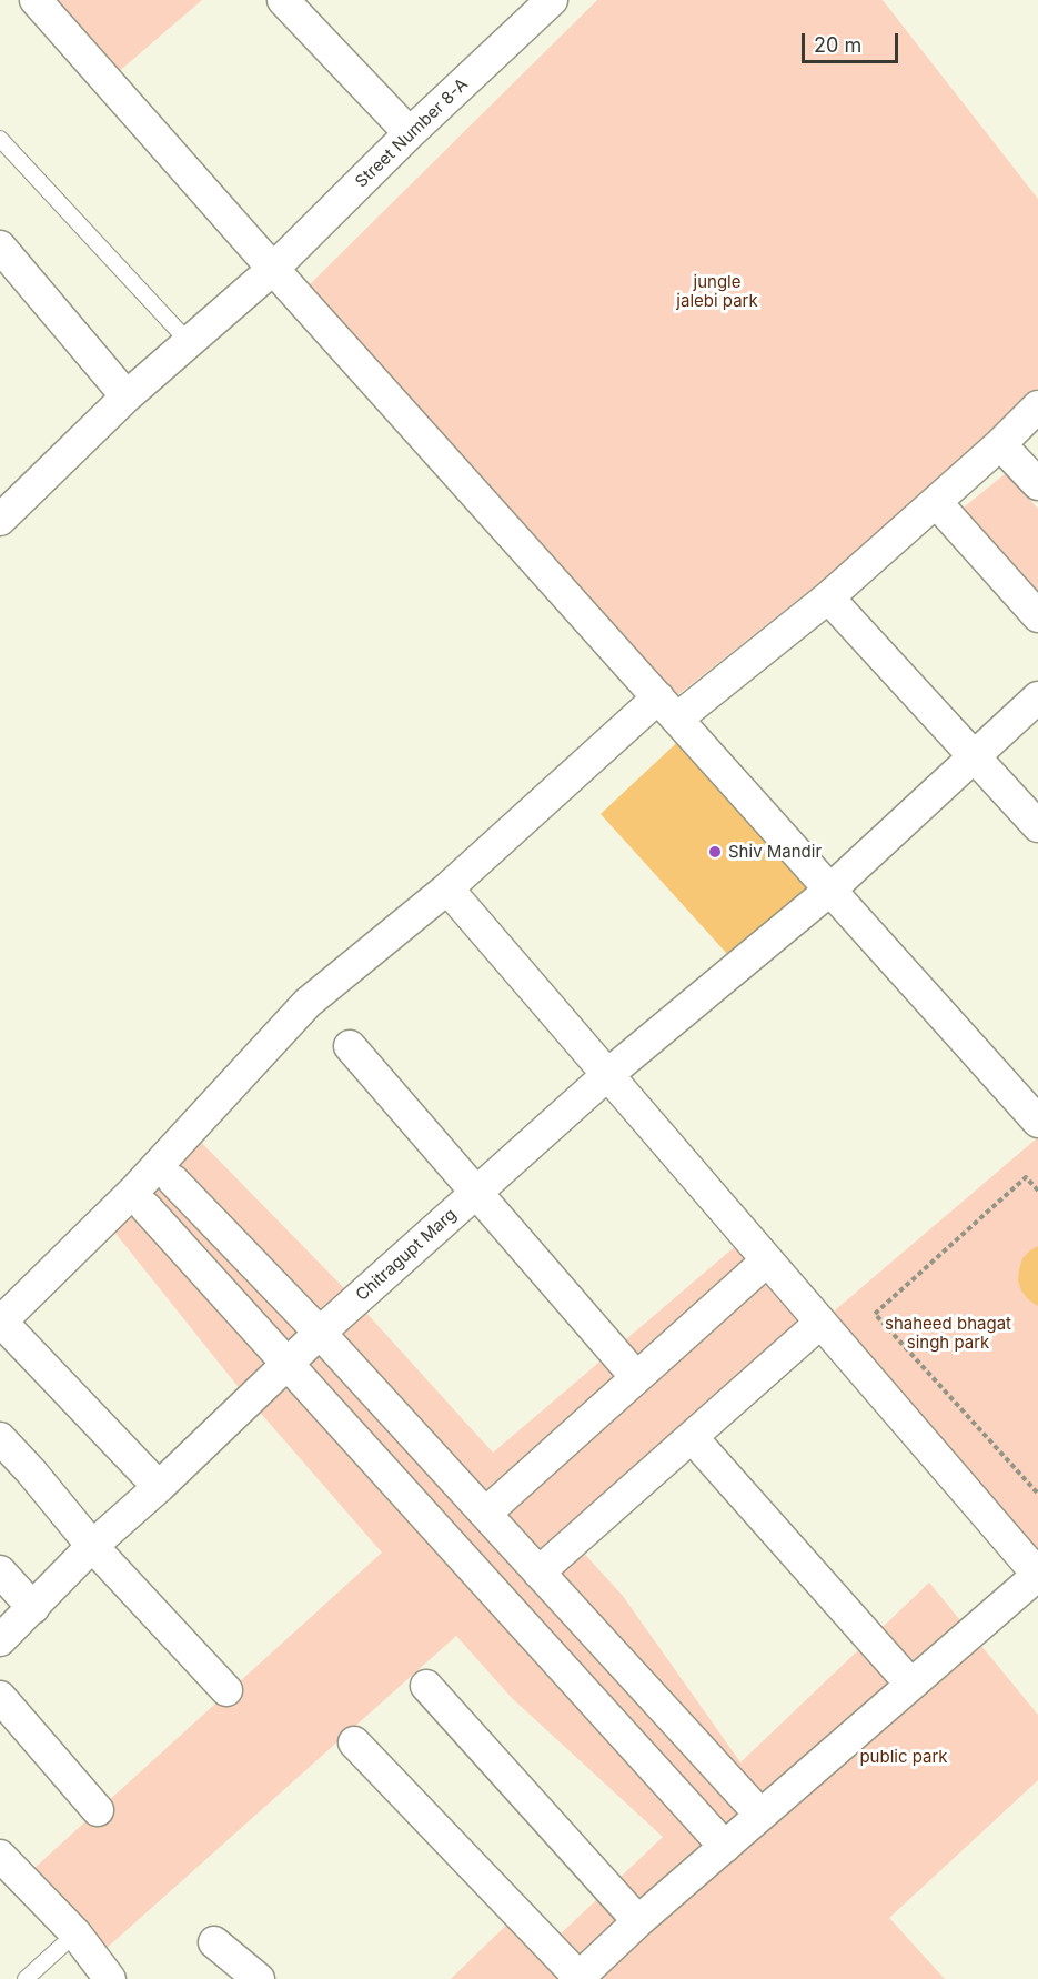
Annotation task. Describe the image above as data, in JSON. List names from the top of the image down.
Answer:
{
  "streets": {
    "street": ["Street Number 8-A", "Chitragupt Marg"]
  },
  "parks": ["jungle jalebi park", "shaheed bhagat singh park", "public park"],
  "places": ["Shiv Mandir"],
  "scale_bar": "20 m"
}
